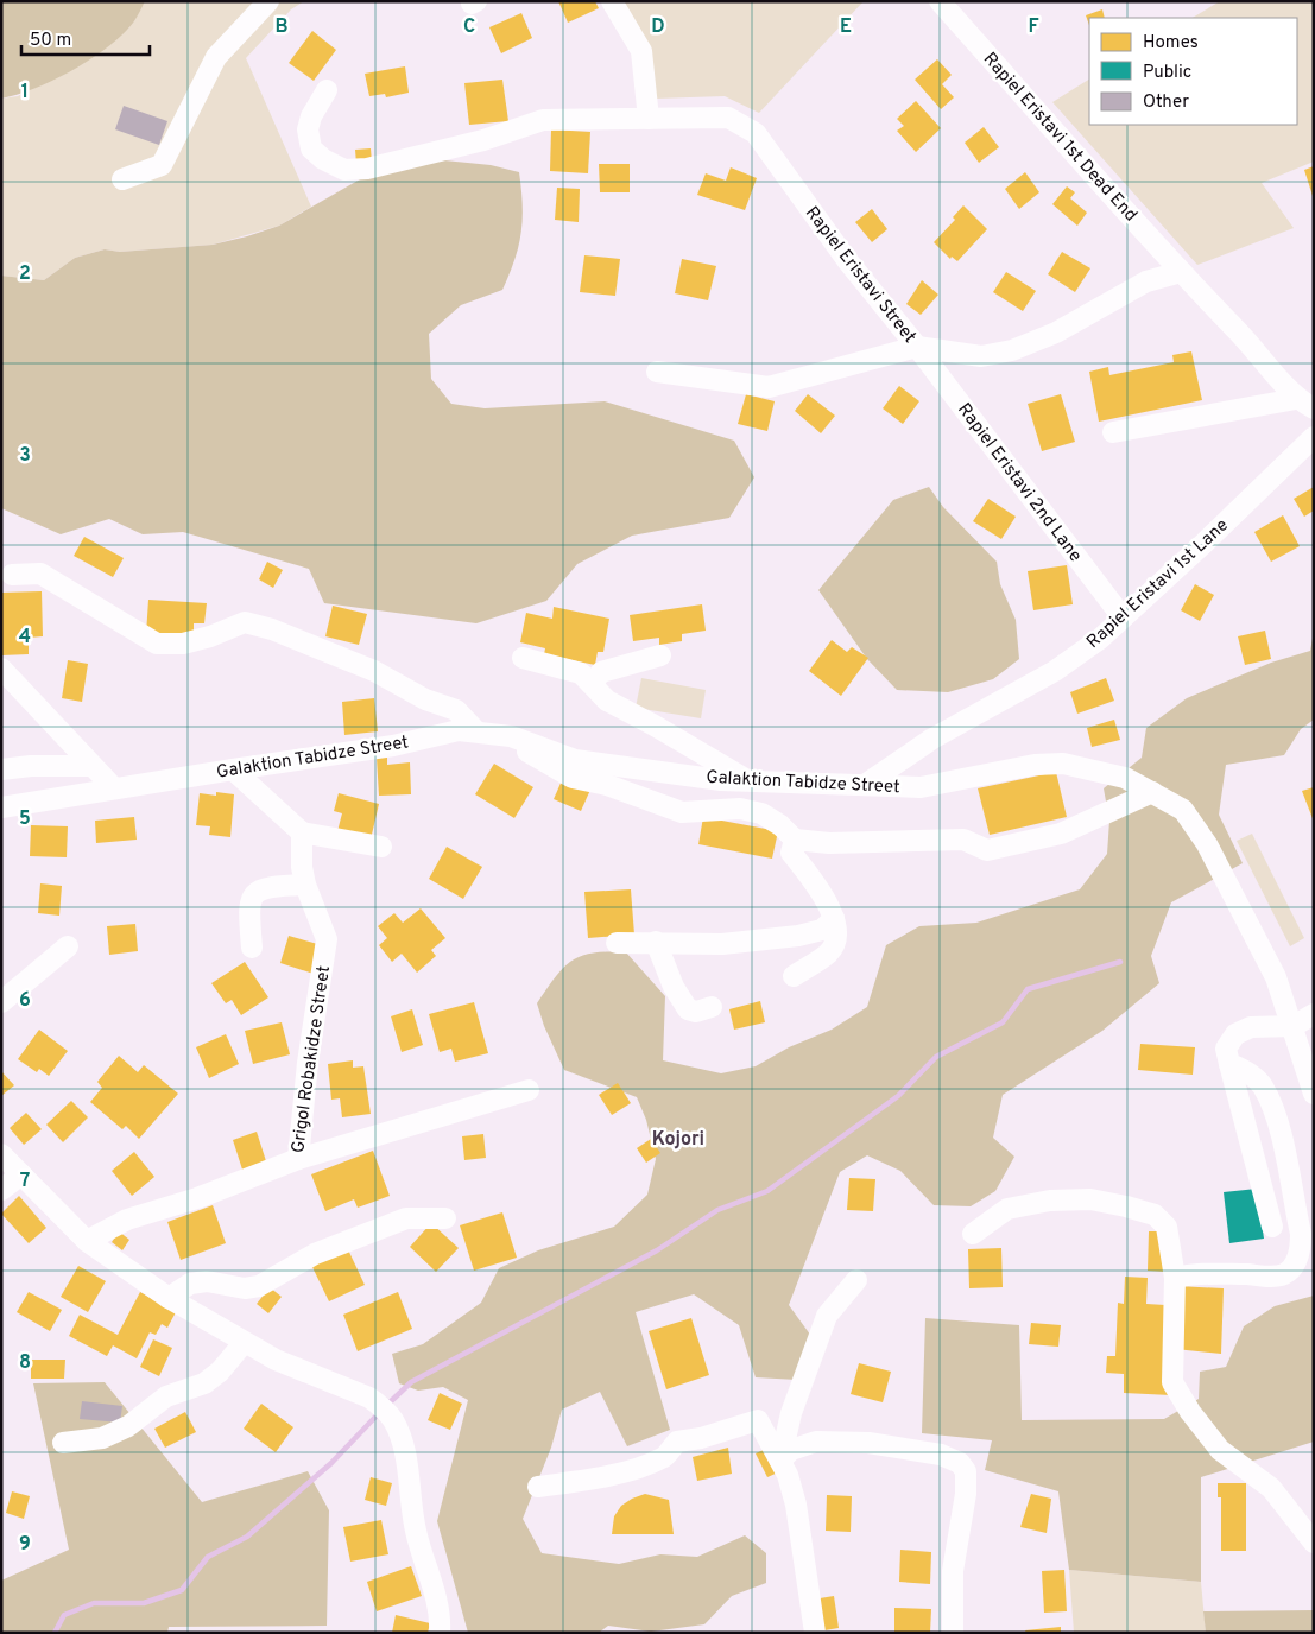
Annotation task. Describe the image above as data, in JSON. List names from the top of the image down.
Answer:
{
  "streets": {
    "street": [
      "Rapiel Eristavi 1st Dead End",
      "Rapiel Eristavi Street",
      "Rapiel Eristavi 2nd Lane",
      "Rapiel Eristavi 1st Lane",
      "Galaktion Tabidze Street",
      "Grigol Robakidze Street"
    ]
  },
  "crossings": [
    ["Rapiel Eristavi 1st Dead End", "Rapiel Eristavi Street"],
    ["Rapiel Eristavi Street", "Rapiel Eristavi 2nd Lane"],
    ["Rapiel Eristavi 2nd Lane", "Rapiel Eristavi 1st Lane"],
    ["Rapiel Eristavi 1st Lane", "Galaktion Tabidze Street"]
  ],
  "districts": ["Kojori"],
  "legend": ["Homes", "Public", "Other"],
  "scale_bar": "50 m",
  "grid": {
    "columns": [
      "B",
      "C",
      "D",
      "E",
      "F"
    ],
    "rows": [
      "1",
      "2",
      "3",
      "4",
      "5",
      "6",
      "7",
      "8",
      "9"
    ]
  }
}
